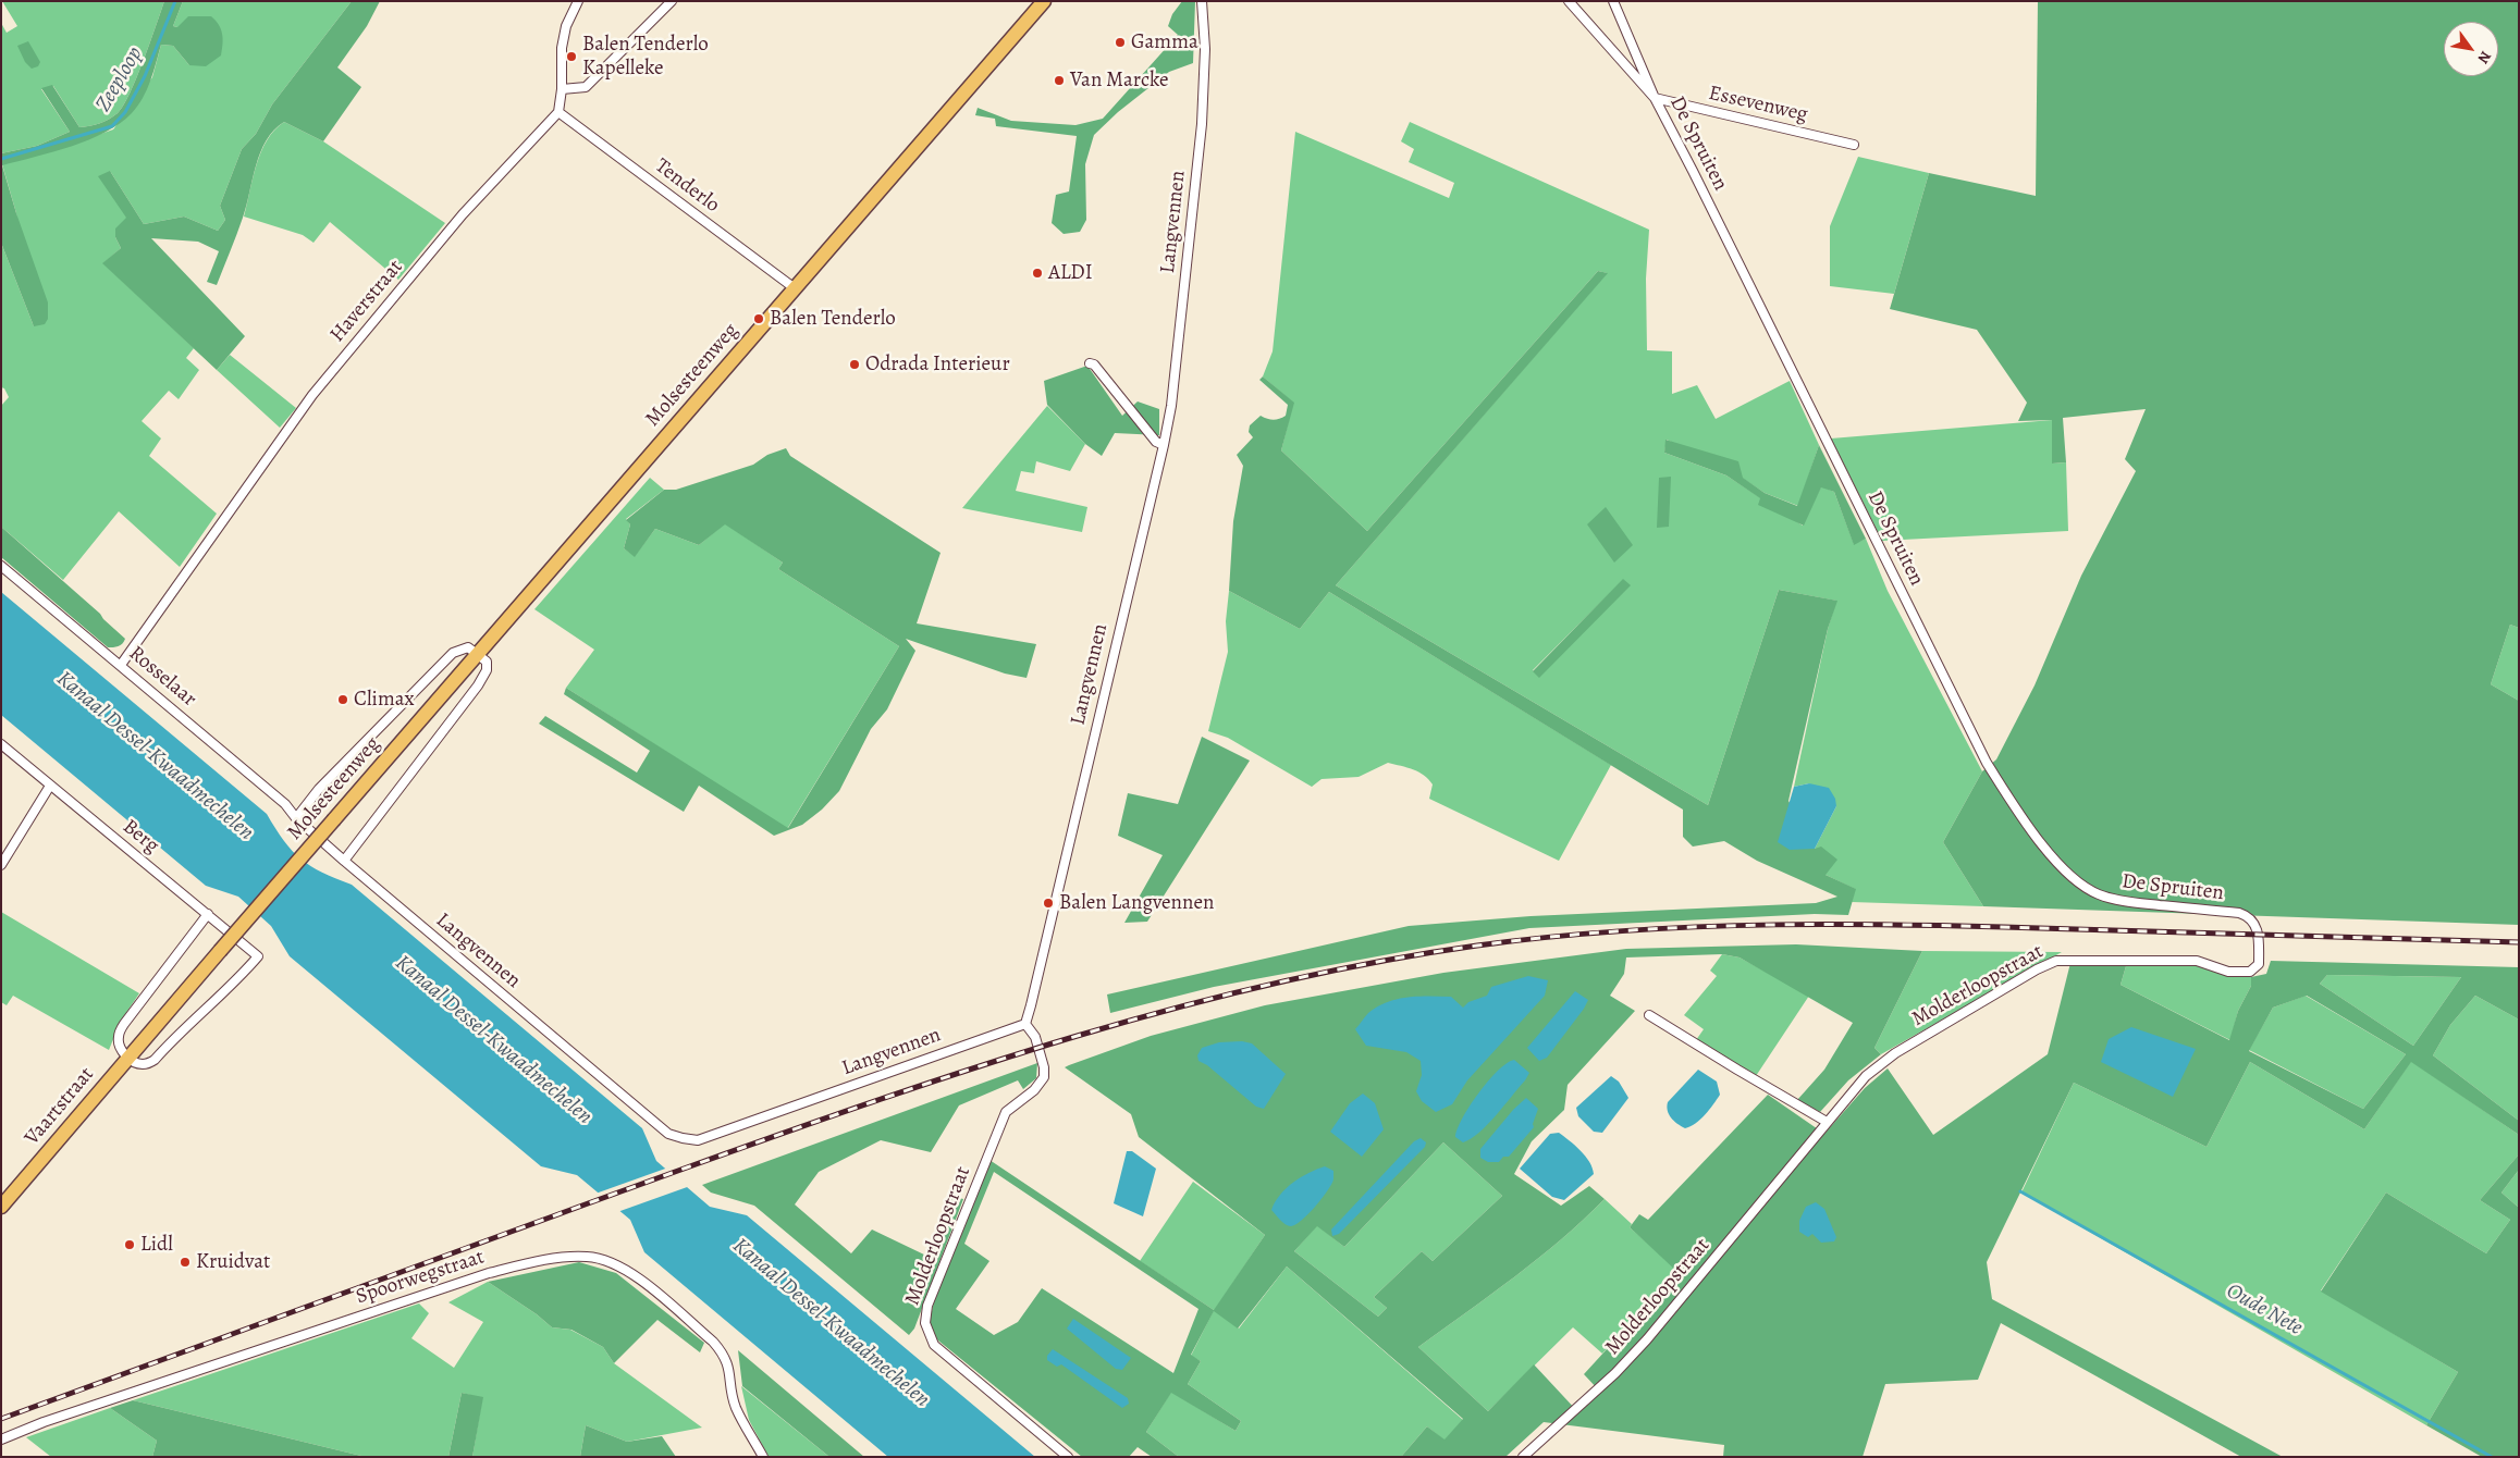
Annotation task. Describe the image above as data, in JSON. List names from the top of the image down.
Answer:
{
  "streets": {
    "main road": ["Molsesteenweg", "Vaartstraat"],
    "street": [
      "Essevenweg",
      "De Spruiten",
      "Tenderlo",
      "Langvennen",
      "Haverstraat",
      "Rosselaar",
      "Berg",
      "Molderloopstraat",
      "Spoorwegstraat"
    ]
  },
  "crossings": [
    ["Essevenweg", "De Spruiten"],
    ["De Spruiten", "Molderloopstraat"],
    ["Tenderlo", "Haverstraat"],
    ["Tenderlo", "Molsesteenweg"],
    ["Langvennen", "Molsesteenweg"],
    ["Langvennen", "Rosselaar"],
    ["Langvennen", "Molderloopstraat"],
    ["Haverstraat", "Rosselaar"],
    ["Molsesteenweg", "Rosselaar"],
    ["Molsesteenweg", "Vaartstraat"],
    ["Berg", "Vaartstraat"]
  ],
  "water": ["Zeeploop", "Kanaal Dessel-Kwaadmechelen", "Oude Nete"],
  "places": [
    "Gamma",
    "Balen Tenderlo Kapelleke",
    "Van Marcke",
    "ALDI",
    "Balen Tenderlo",
    "Odrada Interieur",
    "Climax",
    "Balen Langvennen",
    "Lidl",
    "Kruidvat"
  ],
  "north": "bottom right"
}
